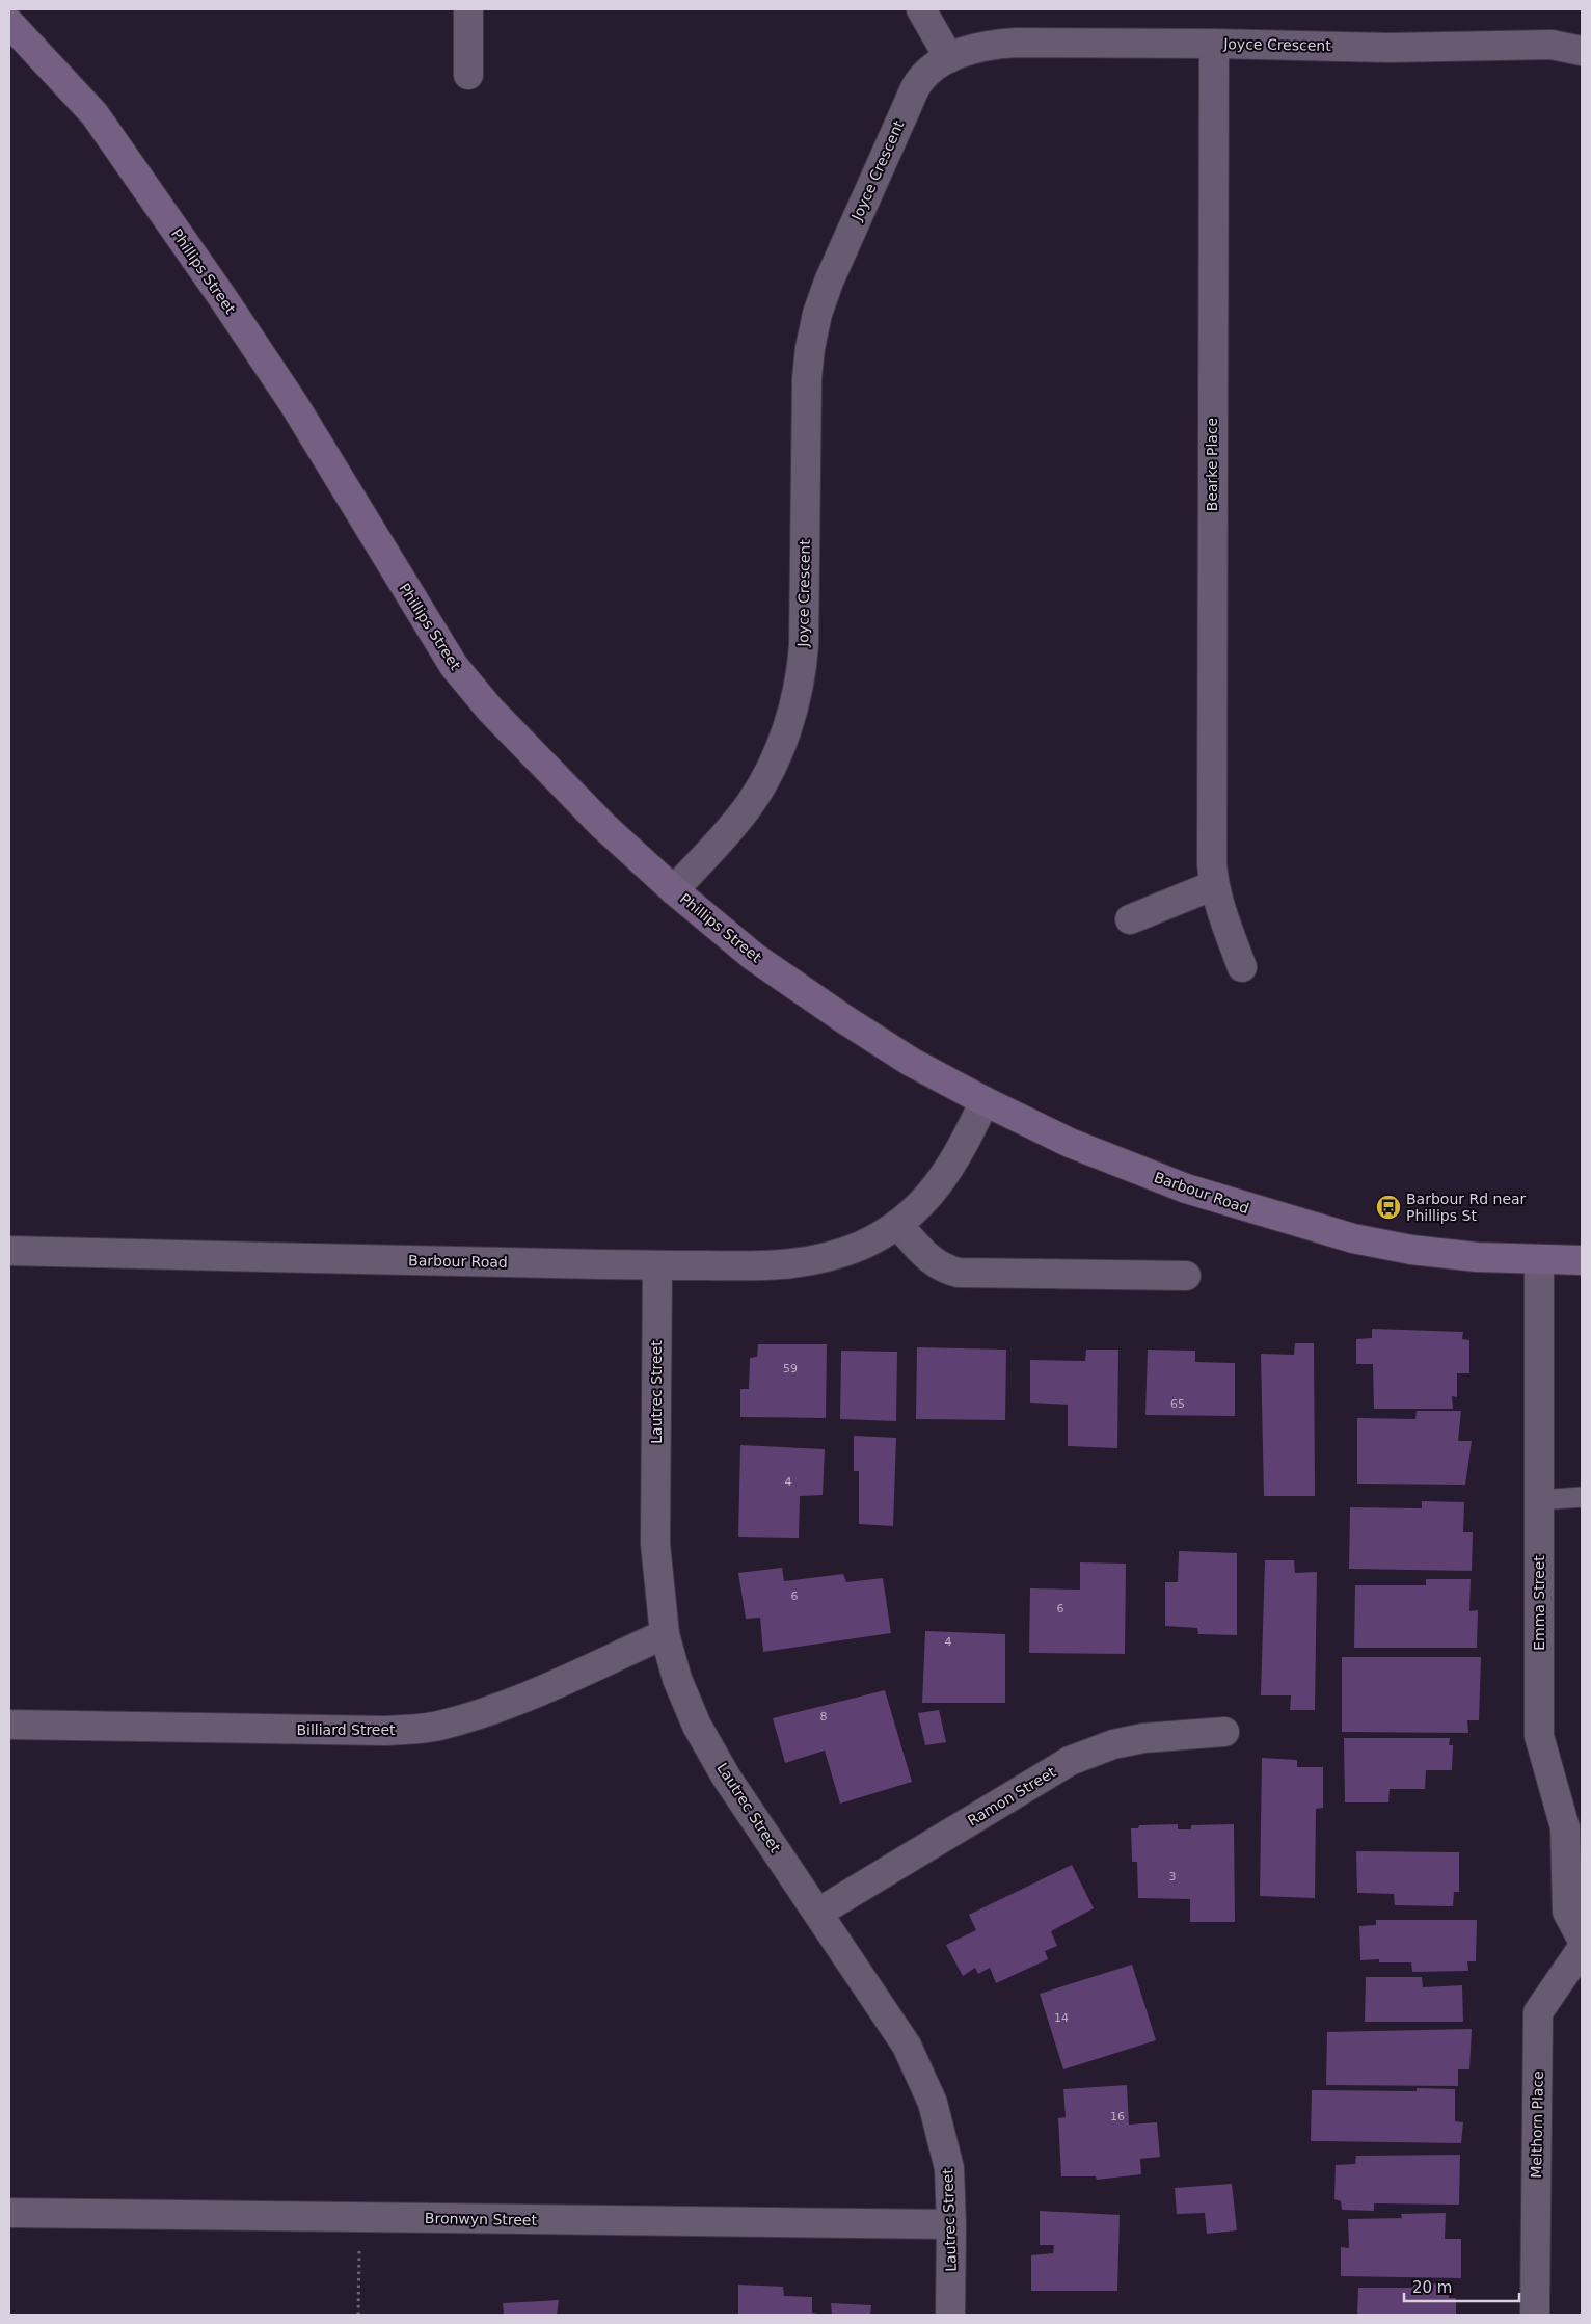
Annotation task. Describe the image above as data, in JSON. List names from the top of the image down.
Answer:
{
  "streets": {
    "street": [
      "Joyce Crescent",
      "Phillips Street",
      "Bearke Place",
      "Barbour Road",
      "Lautrec Street",
      "Emma Street",
      "Billiard Street",
      "Ramon Street",
      "Melthorn Place",
      "Bronwyn Street"
    ]
  },
  "crossings": [
    ["Joyce Crescent", "Phillips Street"],
    ["Joyce Crescent", "Bearke Place"],
    ["Phillips Street", "Barbour Road"],
    ["Barbour Road", "Lautrec Street"],
    ["Barbour Road", "Emma Street"],
    ["Lautrec Street", "Billiard Street"],
    ["Lautrec Street", "Ramon Street"],
    ["Lautrec Street", "Bronwyn Street"]
  ],
  "places": {
    "bus stop": ["Barbour Rd near Phillips St"]
  },
  "house_numbers": [
    "59",
    "65",
    "4",
    "6",
    "6",
    "4",
    "8",
    "3",
    "14",
    "16"
  ],
  "scale_bar": "20 m"
}
